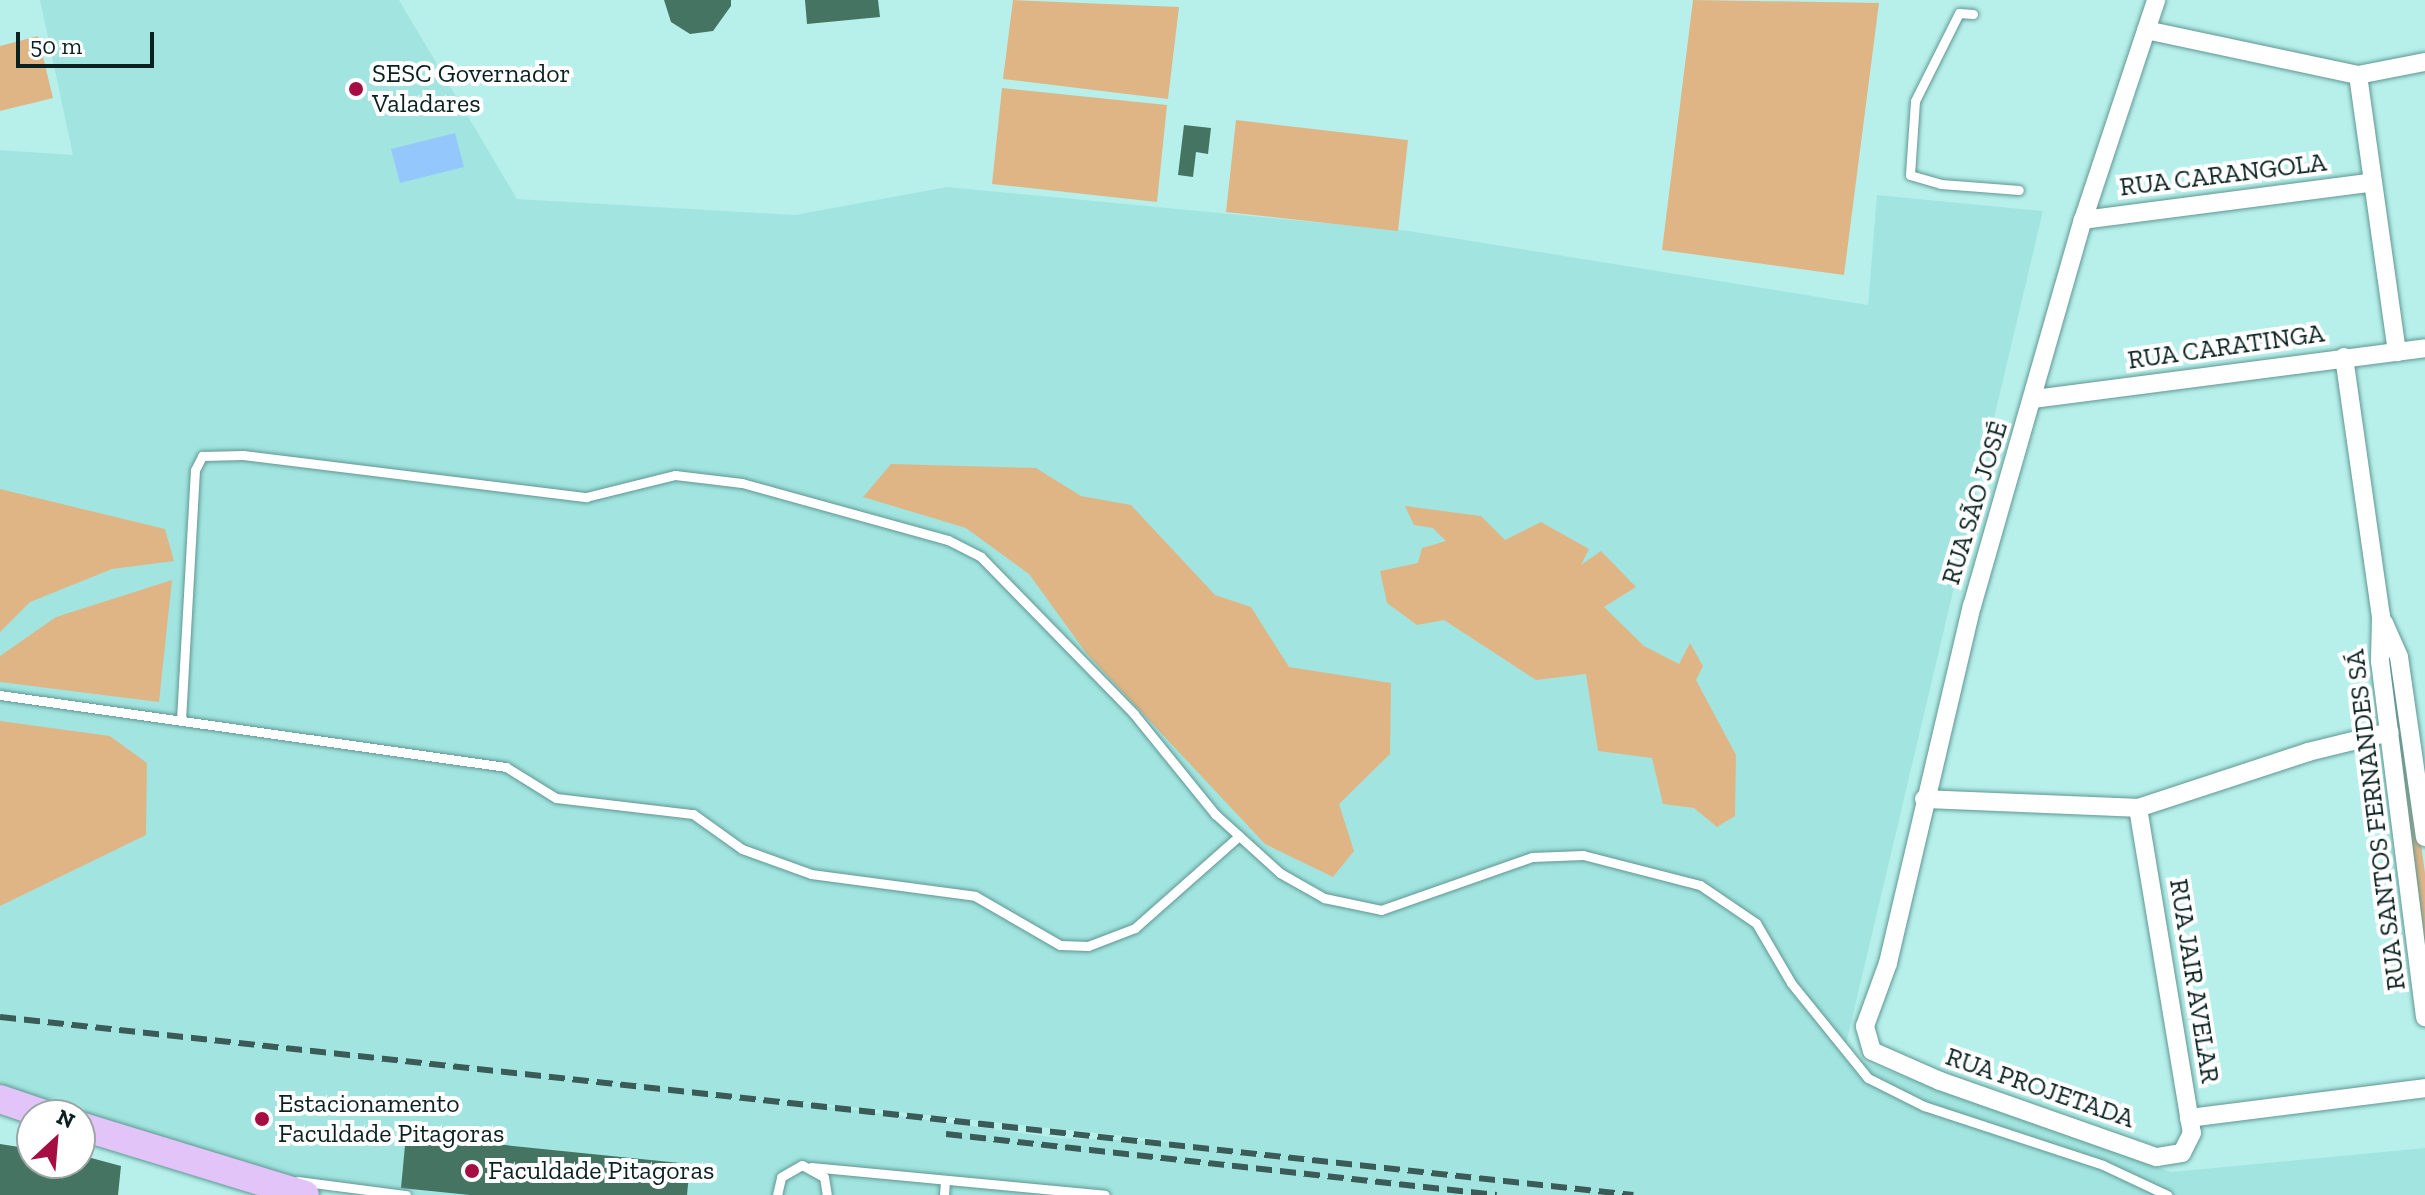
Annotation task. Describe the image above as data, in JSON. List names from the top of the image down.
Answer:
{
  "streets": {
    "street": [
      "RUA CARANGOLA",
      "RUA CARATINGA",
      "RUA SÃO JOSÉ",
      "RUA SANTOS FERNANDES SÁ",
      "RUA JAIR AVELAR",
      "RUA PROJETADA"
    ]
  },
  "crossings": [
    ["RUA CARANGOLA", "RUA SÃO JOSÉ"],
    ["RUA CARATINGA", "RUA SÃO JOSÉ"],
    ["RUA CARATINGA", "RUA SANTOS FERNANDES SÁ"],
    ["RUA SÃO JOSÉ", "RUA PROJETADA"],
    ["RUA JAIR AVELAR", "RUA PROJETADA"]
  ],
  "places": ["SESC Governador Valadares", "Estacionamento Faculdade Pitagoras", "Faculdade Pitagoras"],
  "scale_bar": "50 m",
  "north": "top right"
}
